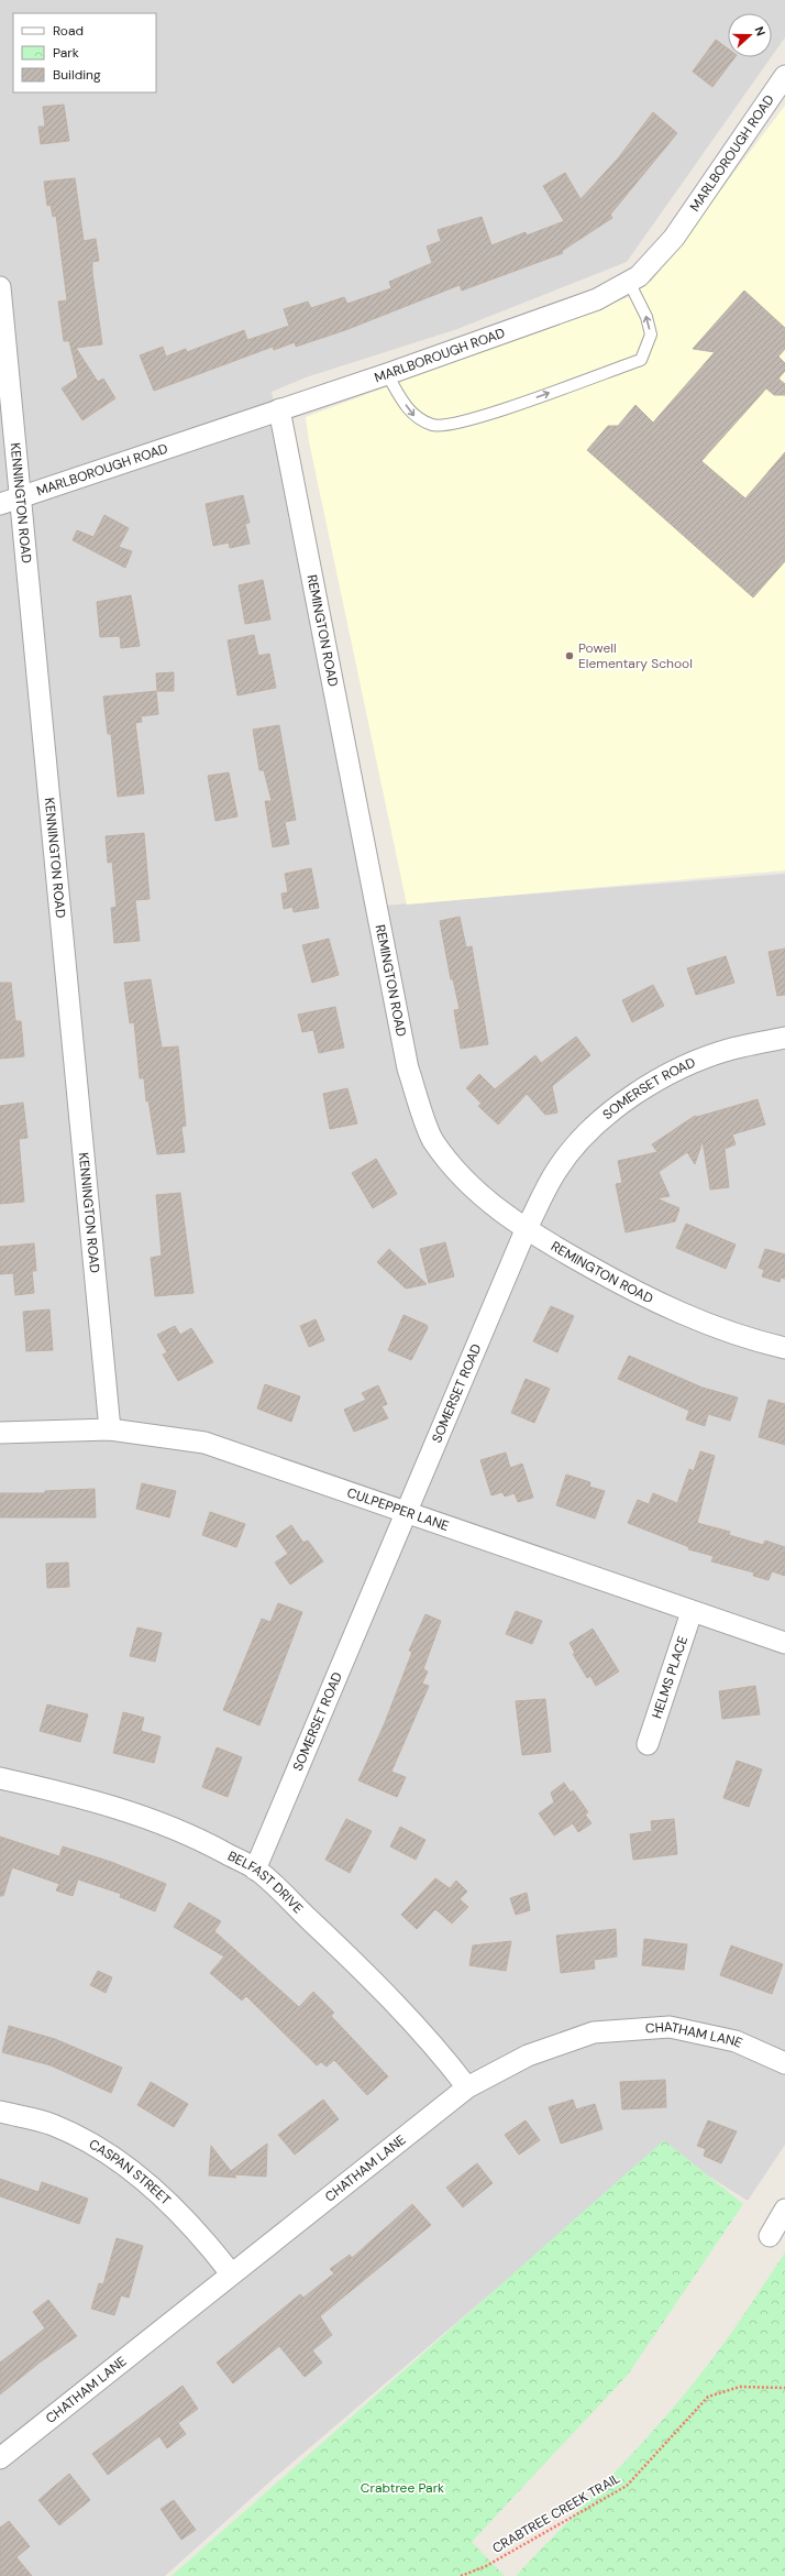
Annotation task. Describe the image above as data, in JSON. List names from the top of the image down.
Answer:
{
  "streets": {
    "street": [
      "MARLBOROUGH ROAD",
      "KENNINGTON ROAD",
      "REMINGTON ROAD",
      "SOMERSET ROAD",
      "CULPEPPER LANE",
      "HELMS PLACE",
      "BELFAST DRIVE",
      "CHATHAM LANE",
      "CASPAN STREET"
    ],
    "path": ["CRABTREE CREEK TRAIL"]
  },
  "crossings": [
    ["MARLBOROUGH ROAD", "KENNINGTON ROAD"],
    ["MARLBOROUGH ROAD", "REMINGTON ROAD"],
    ["KENNINGTON ROAD", "CULPEPPER LANE"],
    ["REMINGTON ROAD", "SOMERSET ROAD"],
    ["SOMERSET ROAD", "CULPEPPER LANE"],
    ["SOMERSET ROAD", "BELFAST DRIVE"],
    ["CULPEPPER LANE", "HELMS PLACE"],
    ["BELFAST DRIVE", "CHATHAM LANE"],
    ["CHATHAM LANE", "CASPAN STREET"]
  ],
  "parks": ["Crabtree Park"],
  "places": ["Powell Elementary School"],
  "legend": ["Road", "Park", "Building"],
  "north": "right"
}
